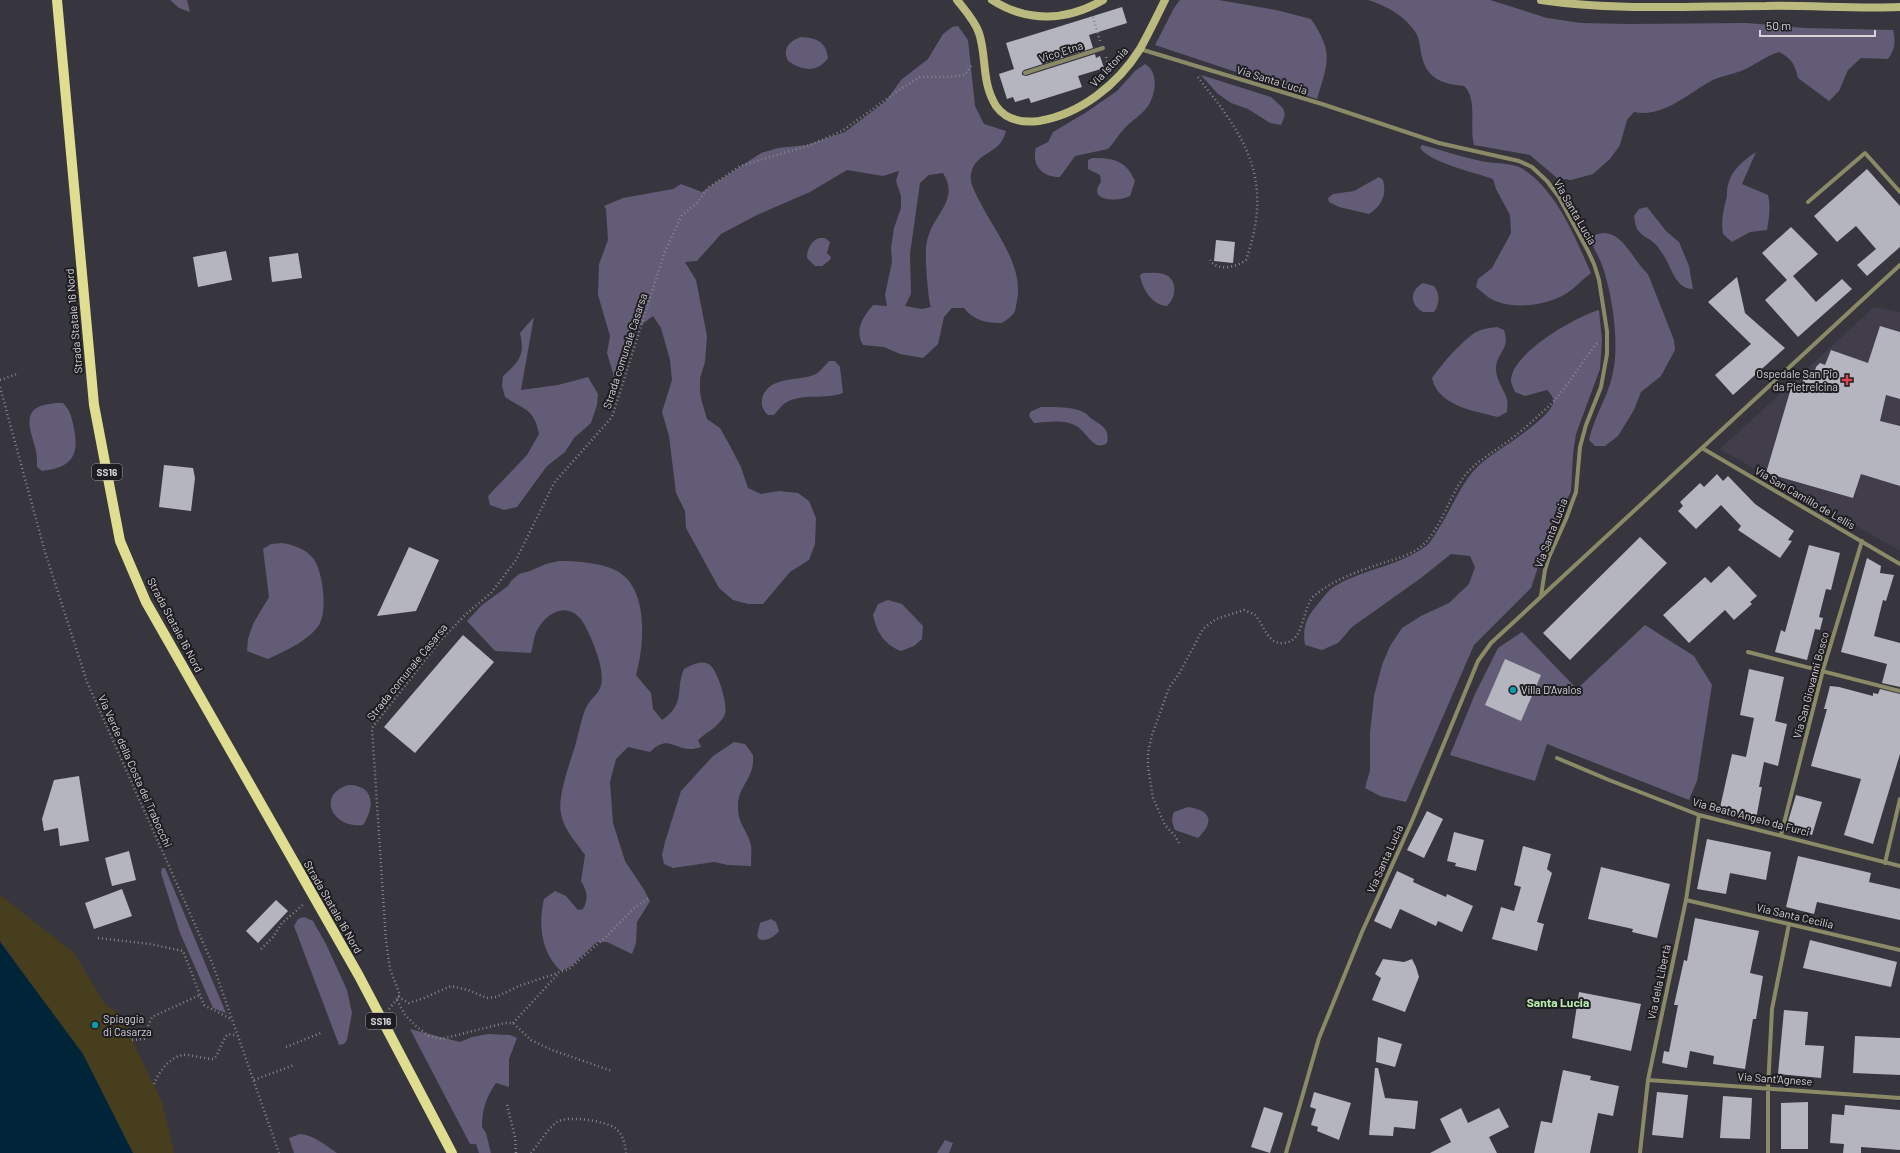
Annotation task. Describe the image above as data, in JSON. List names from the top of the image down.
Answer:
{
  "streets": {
    "main road": ["Strada Statale 16 Nord", "SS16"],
    "street": [
      "Vico Etna",
      "Via Istonia",
      "Via Santa Lucia",
      "Via San Camillo de Lellis",
      "Via San Giovanni Bosco",
      "Via Beato Angelo da Furci",
      "Via Santa Cecilia",
      "Via della Libertà",
      "Via Sant'Agnese"
    ],
    "path": ["Strada comunale Casarsa", "Via Verde della Costa dei Trabocchi"]
  },
  "crossings": [
    ["Via Istonia", "Via Santa Lucia"],
    ["Via Santa Lucia", "Via San Camillo de Lellis"],
    ["Via San Camillo de Lellis", "Via San Giovanni Bosco"],
    ["Via San Giovanni Bosco", "Via Beato Angelo da Furci"],
    ["Via Beato Angelo da Furci", "Via della Libertà"],
    ["Via Santa Cecilia", "Via della Libertà"],
    ["Via della Libertà", "Via Sant'Agnese"]
  ],
  "districts": ["Santa Lucia"],
  "places": {
    "health": ["Ospedale San Pio da Pietrelcina"],
    "other": ["Villa D'Avalos", "Spiaggia di Casarza"]
  },
  "scale_bar": "50 m"
}
